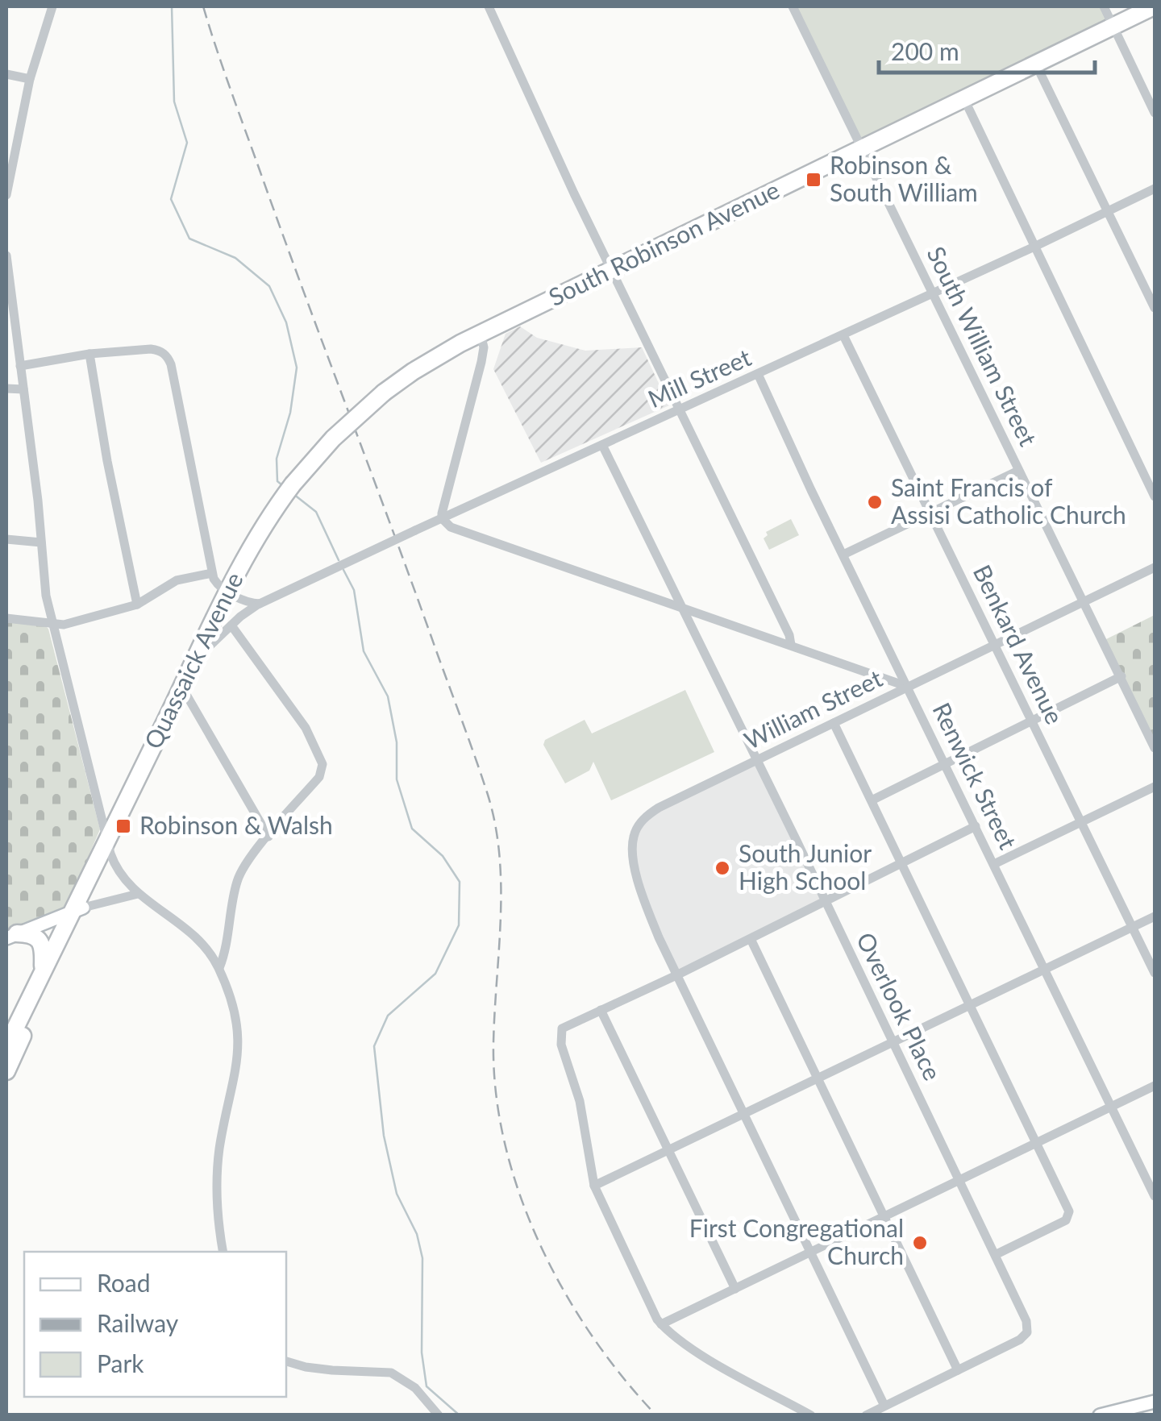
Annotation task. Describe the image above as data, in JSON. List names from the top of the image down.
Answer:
{
  "streets": {
    "highway": ["South Robinson Avenue", "Quassaick Avenue"],
    "street": [
      "South William Street",
      "Mill Street",
      "Benkard Avenue",
      "William Street",
      "Renwick Street",
      "Overlook Place"
    ]
  },
  "crossings": [
    ["South Robinson Avenue", "South William Street"],
    ["South Robinson Avenue", "Quassaick Avenue"],
    ["South William Street", "Mill Street"],
    ["South William Street", "William Street"],
    ["Mill Street", "Benkard Avenue"],
    ["Mill Street", "Quassaick Avenue"],
    ["Mill Street", "Renwick Street"],
    ["Mill Street", "Overlook Place"],
    ["Benkard Avenue", "William Street"],
    ["William Street", "Renwick Street"],
    ["William Street", "Overlook Place"]
  ],
  "places": {
    "transit": ["Robinson & South William", "Robinson & Walsh"],
    "other": ["Saint Francis of Assisi Catholic Church", "South Junior High School", "First Congregational Church"]
  },
  "legend": ["Road", "Railway", "Park"],
  "scale_bar": "200 m"
}
